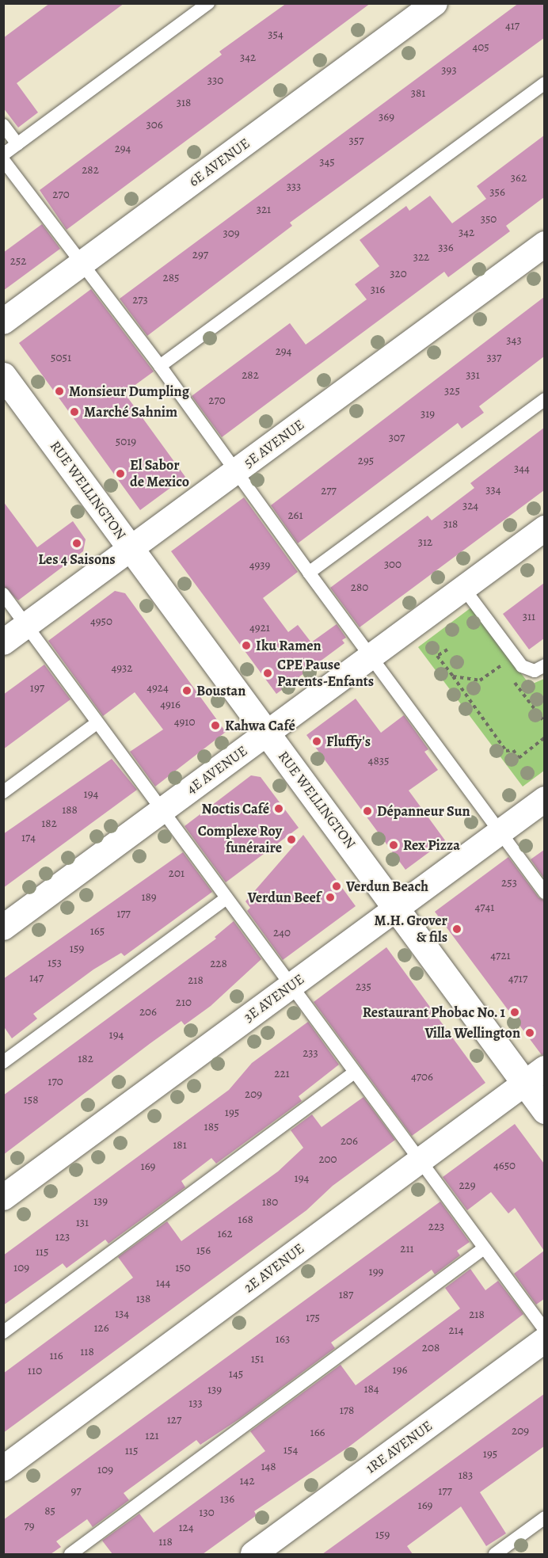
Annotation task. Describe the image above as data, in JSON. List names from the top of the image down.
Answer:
{
  "streets": {
    "main road": ["RUE WELLINGTON"],
    "street": [
      "6E AVENUE",
      "5E AVENUE",
      "4E AVENUE",
      "3E AVENUE",
      "2E AVENUE",
      "1RE AVENUE"
    ]
  },
  "crossings": [
    ["5E AVENUE", "RUE WELLINGTON"],
    ["RUE WELLINGTON", "4E AVENUE"],
    ["RUE WELLINGTON", "3E AVENUE"],
    ["RUE WELLINGTON", "2E AVENUE"]
  ],
  "places": [
    "Monsieur Dumpling",
    "Marché Sahnim",
    "El Sabor de Mexico",
    "Les 4 Saisons",
    "Iku Ramen",
    "CPE Pause Parents-Enfants",
    "Boustan",
    "Kahwa Café",
    "Fluffy's",
    "Noctis Café",
    "Dépanneur Sun",
    "Complexe Roy funéraire",
    "Rex Pizza",
    "Verdun Beach",
    "Verdun Beef",
    "M.H. Grover & fils",
    "Restaurant Phobac No. 1",
    "Villa Wellington"
  ],
  "house_numbers": [
    "417",
    "354",
    "405",
    "342",
    "393",
    "330",
    "381",
    "318",
    "369",
    "306",
    "357",
    "294",
    "345",
    "282",
    "362",
    "333",
    "356",
    "270",
    "321",
    "350",
    "342",
    "309",
    "336",
    "297",
    "322",
    "252",
    "320",
    "285",
    "316",
    "273",
    "343",
    "294",
    "5051",
    "337",
    "282",
    "331",
    "325",
    "270",
    "319",
    "307",
    "5019",
    "295",
    "344",
    "334",
    "277",
    "324",
    "261",
    "318",
    "312",
    "300",
    "4939",
    "280",
    "311",
    "4950",
    "4921",
    "4932",
    "197",
    "4924",
    "4916",
    "4910",
    "4835",
    "194",
    "188",
    "182",
    "174",
    "201",
    "253",
    "189",
    "4741",
    "177",
    "165",
    "240",
    "159",
    "4721",
    "153",
    "228",
    "147",
    "4717",
    "218",
    "235",
    "210",
    "206",
    "194",
    "233",
    "182",
    "221",
    "4706",
    "170",
    "209",
    "158",
    "195",
    "185",
    "206",
    "181",
    "200",
    "4650",
    "169",
    "194",
    "229",
    "139",
    "180",
    "168",
    "131",
    "223",
    "162",
    "123",
    "211",
    "156",
    "115",
    "109",
    "150",
    "199",
    "144",
    "187",
    "138",
    "134",
    "218",
    "175",
    "126",
    "214",
    "163",
    "208",
    "118",
    "116",
    "151",
    "196",
    "110",
    "145",
    "184",
    "139",
    "133",
    "178",
    "127",
    "209",
    "166",
    "121",
    "154",
    "115",
    "195",
    "148",
    "109",
    "183",
    "142",
    "97",
    "177",
    "136",
    "169",
    "85",
    "130",
    "79",
    "124",
    "159",
    "118"
  ]
}
